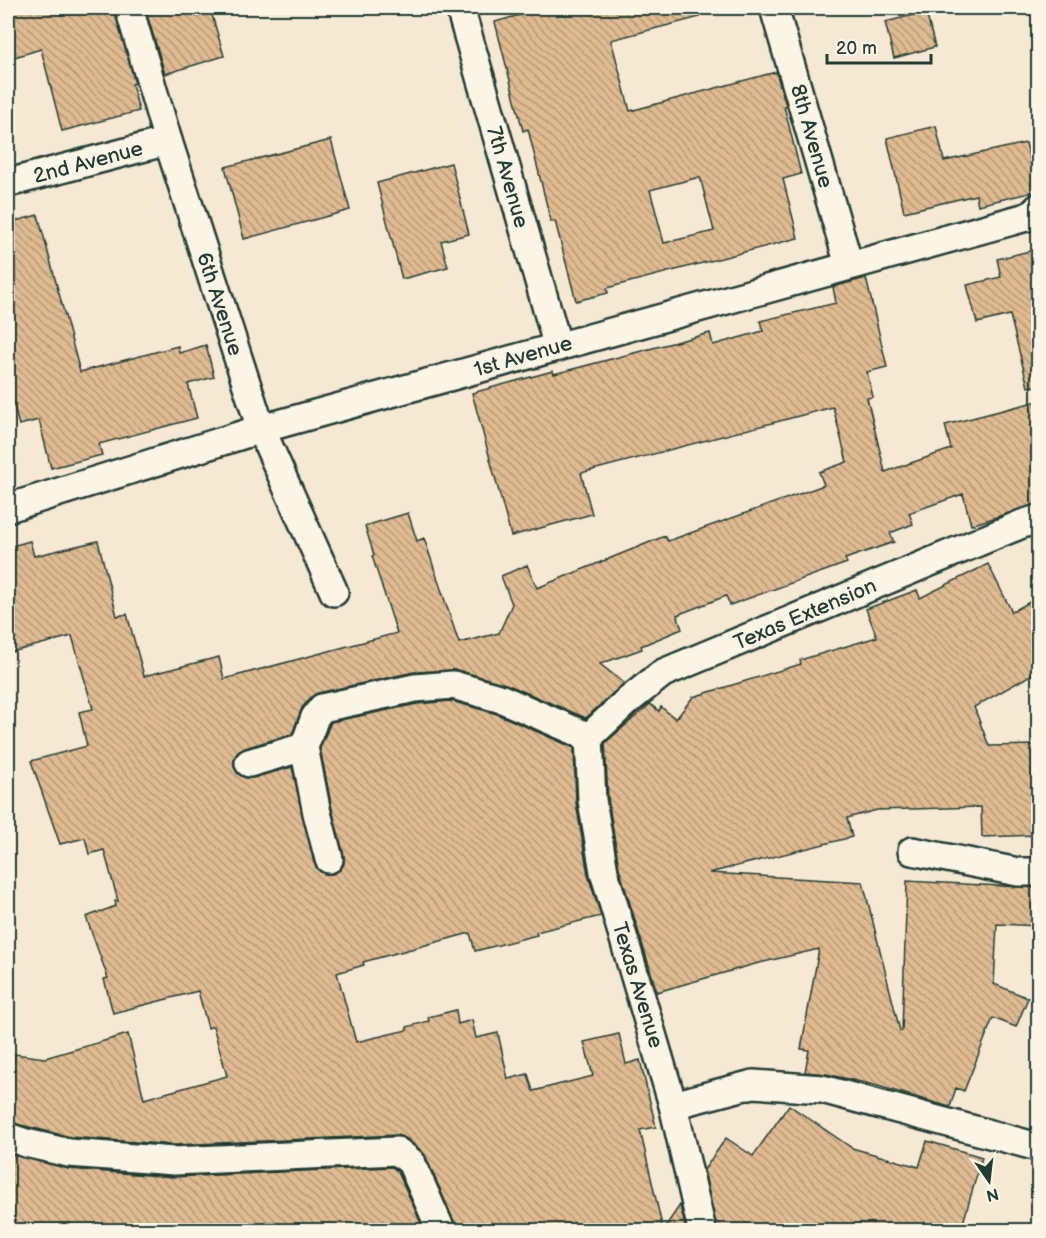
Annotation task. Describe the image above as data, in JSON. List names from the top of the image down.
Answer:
{
  "streets": {
    "street": [
      "8th Avenue",
      "2nd Avenue",
      "7th Avenue",
      "6th Avenue",
      "1st Avenue",
      "Texas Extension",
      "Texas Avenue"
    ]
  },
  "crossings": [
    ["8th Avenue", "1st Avenue"],
    ["2nd Avenue", "6th Avenue"],
    ["7th Avenue", "1st Avenue"],
    ["6th Avenue", "1st Avenue"],
    ["Texas Extension", "Texas Avenue"]
  ],
  "scale_bar": "20 m",
  "north": "bottom"
}
